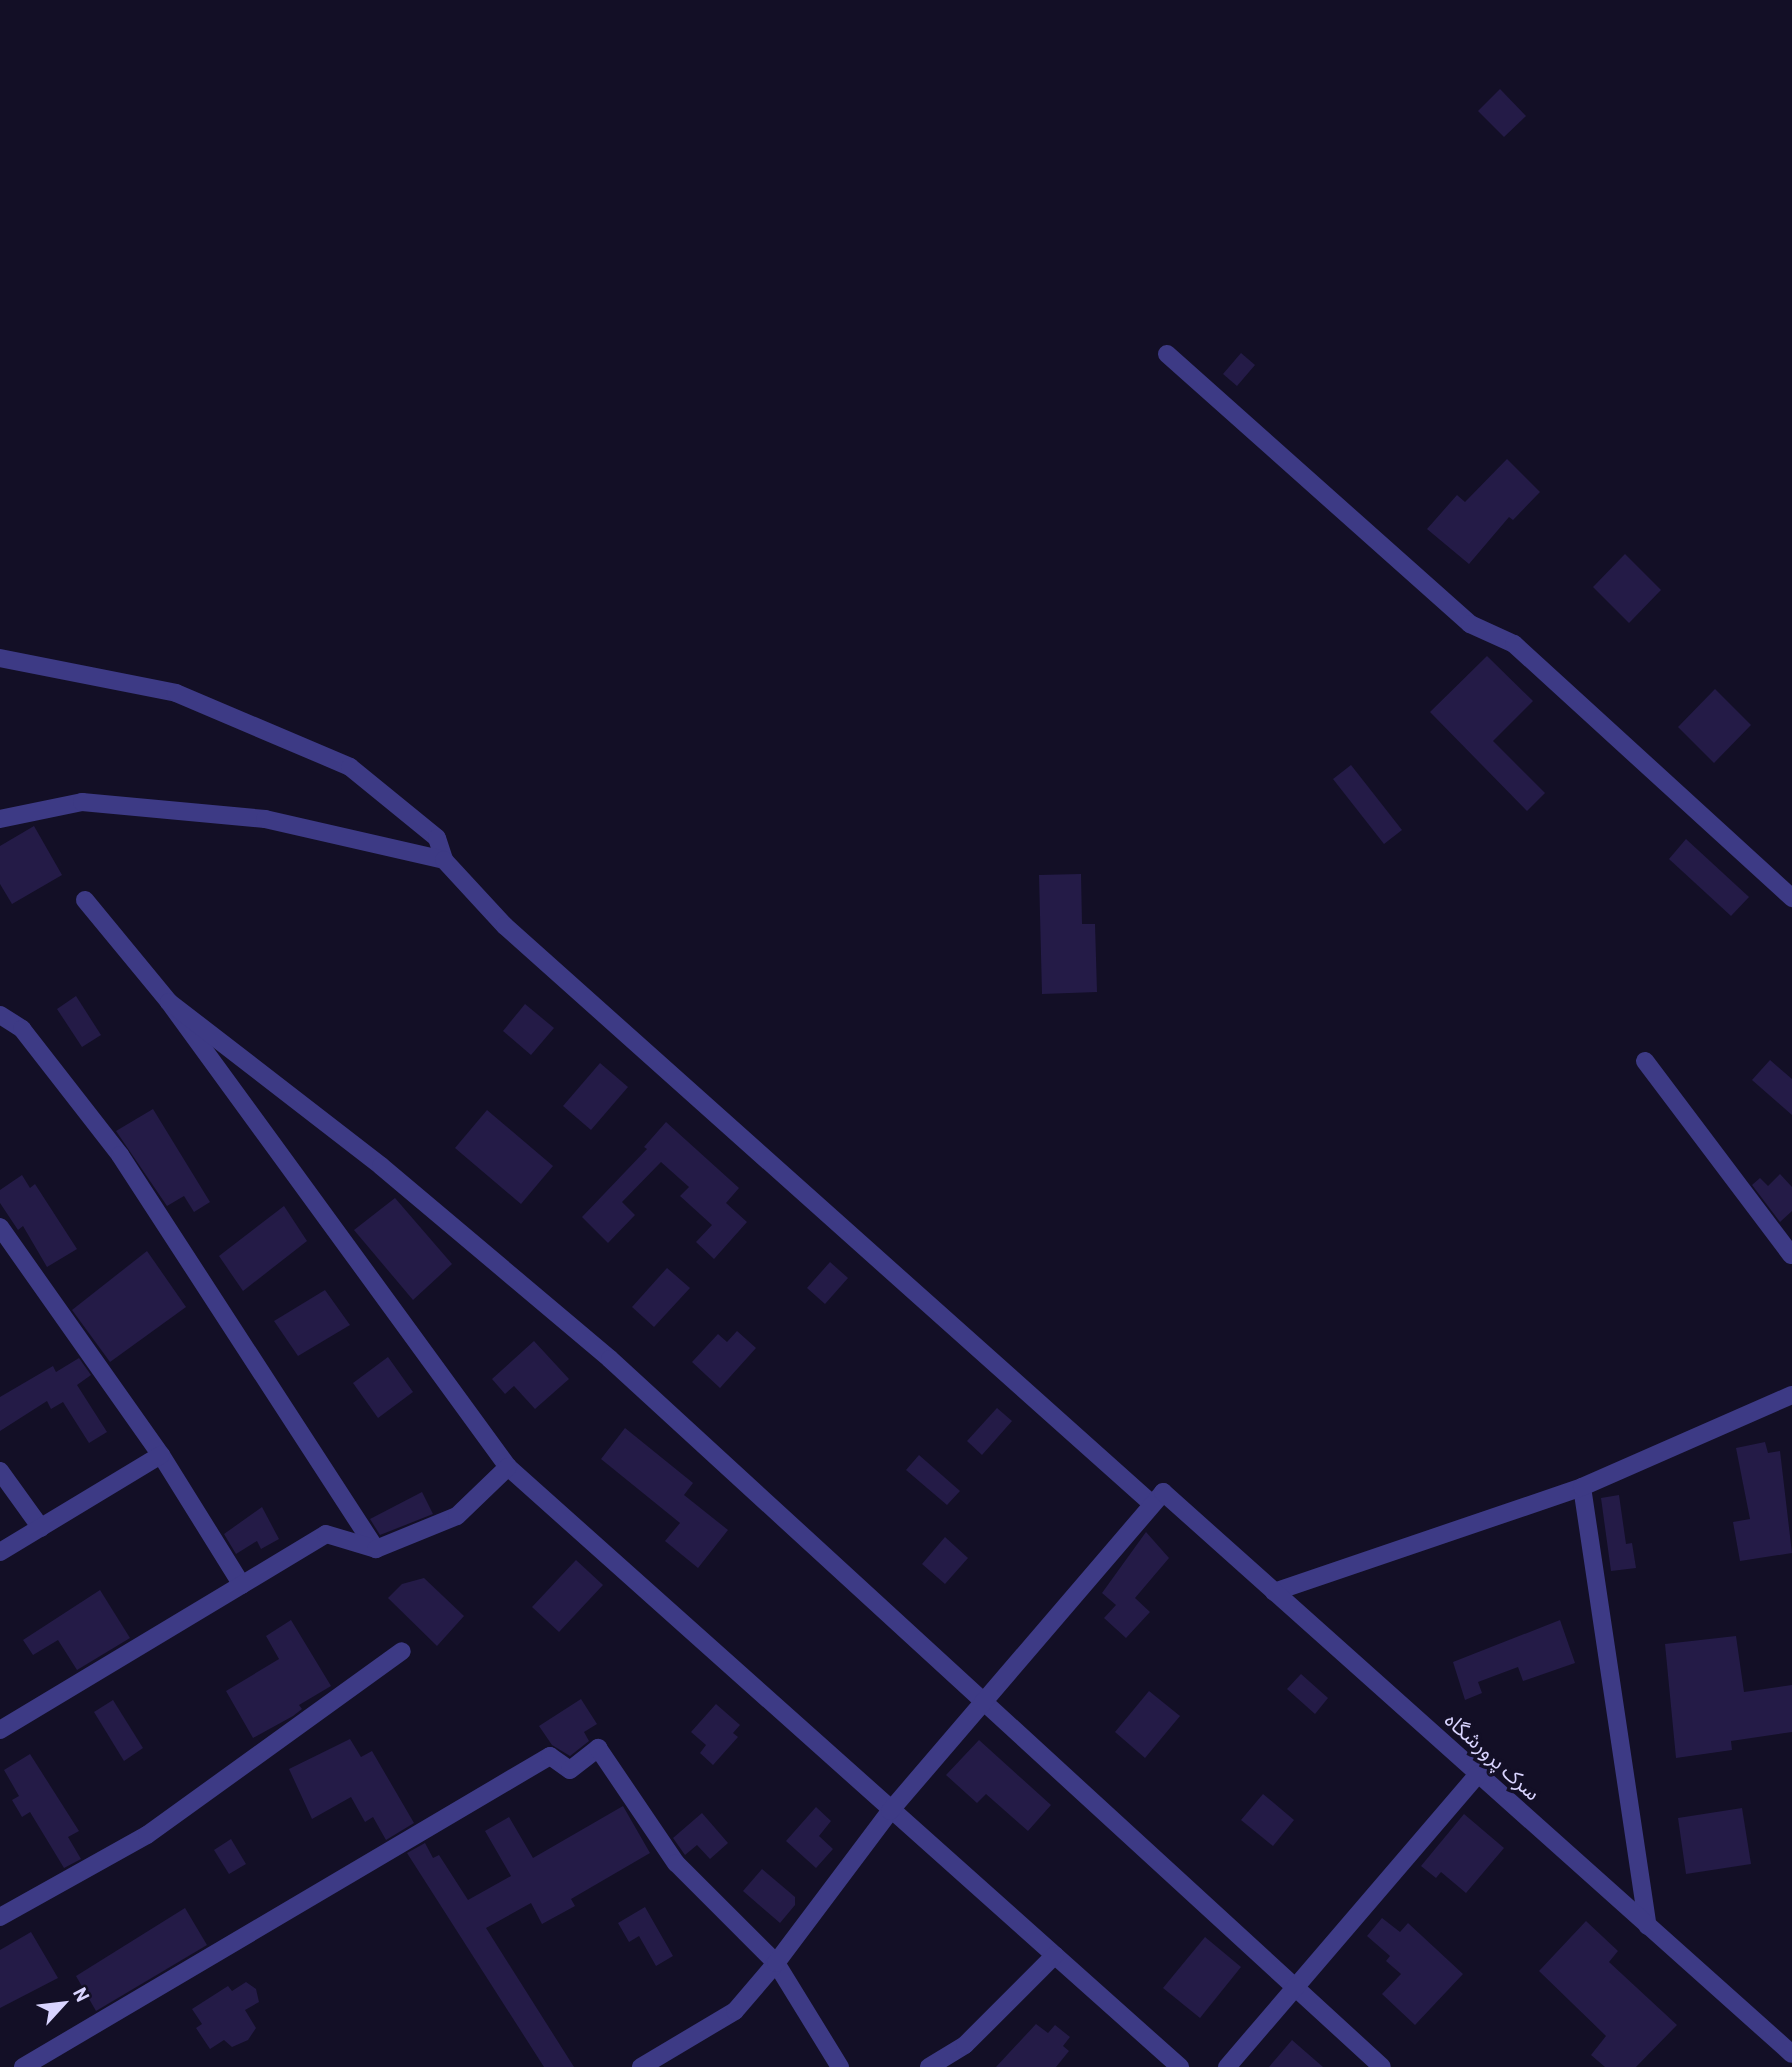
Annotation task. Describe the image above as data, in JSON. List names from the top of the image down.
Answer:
{
  "streets": {
    "street": ["سرک پرورشگاه"]
  },
  "north": "top right"
}
